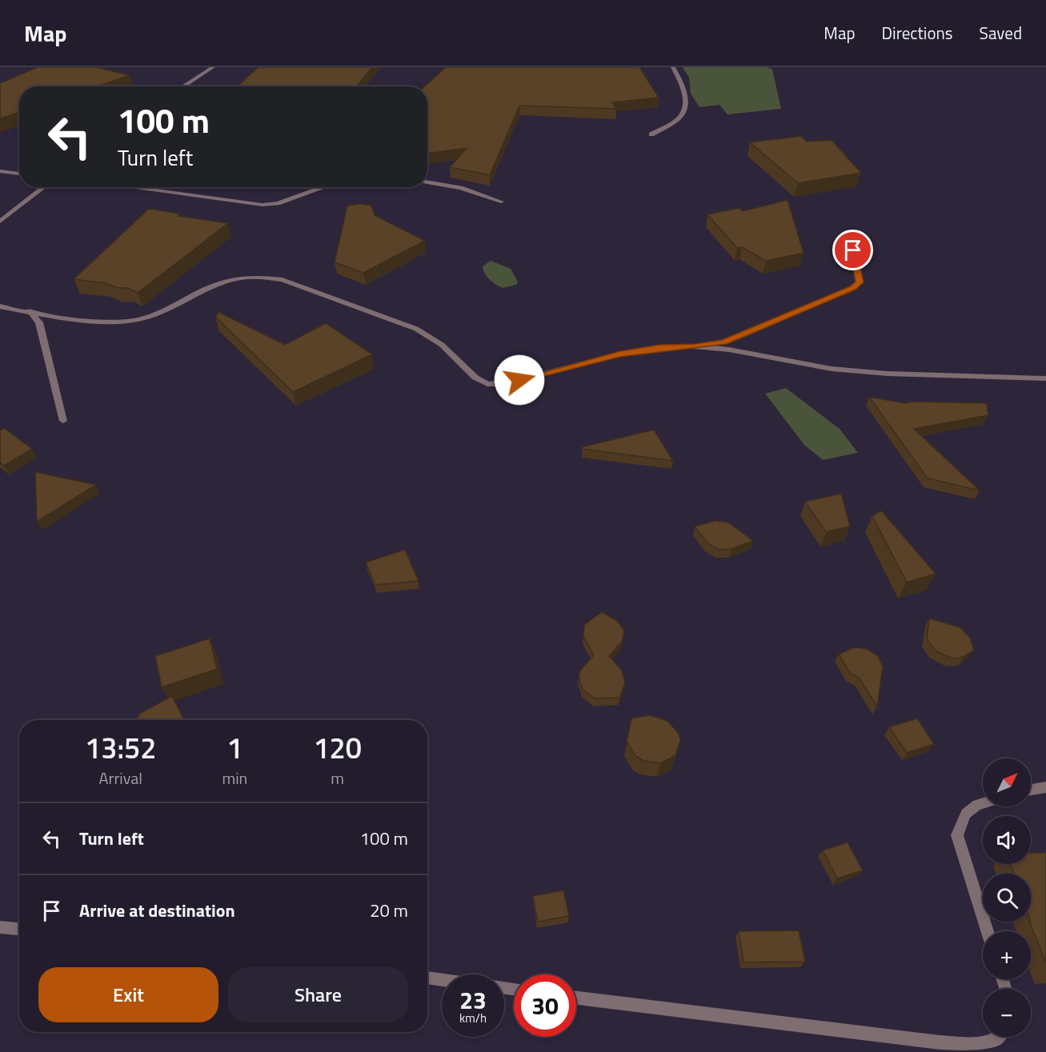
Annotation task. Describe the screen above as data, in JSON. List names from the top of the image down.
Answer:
{
  "north": "top right",
  "page": {
    "header": "Map",
    "nav": ["Map", "Directions", "Saved"],
    "turn": ["100 m", "Turn left"],
    "eta": [
      "13:52",
      "Arrival",
      "1",
      "min",
      "120",
      "m"
    ],
    "map_buttons": ["+", "−"],
    "list": [
      {
        "name": "Turn left",
        "value": "100 m"
      },
      {
        "name": "Arrive at destination",
        "value": "20 m"
      }
    ],
    "buttons": ["Exit", "Share"],
    "speed": "23 km/h",
    "limit": "30"
  }
}
